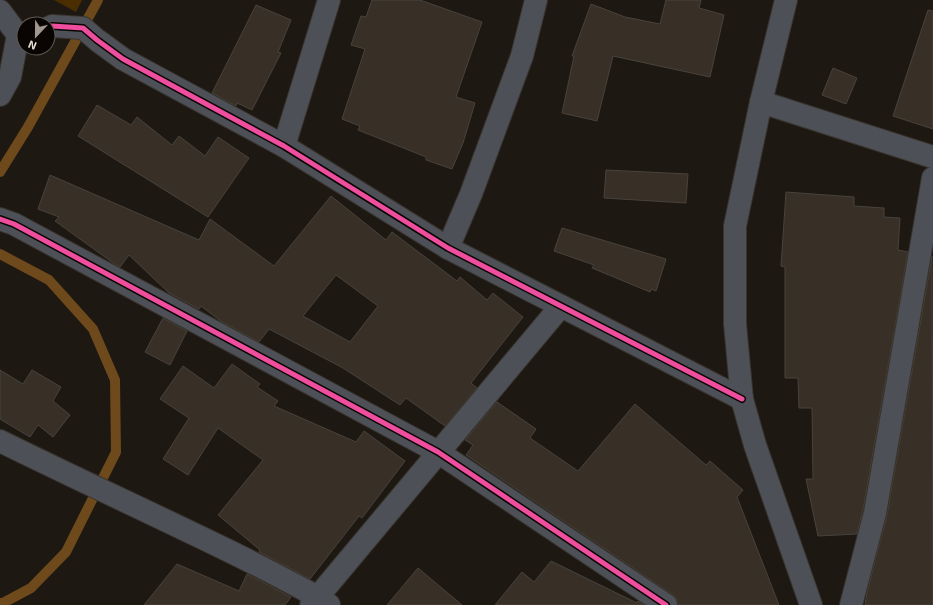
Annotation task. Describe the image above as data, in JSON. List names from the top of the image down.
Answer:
{
  "north": "bottom"
}
